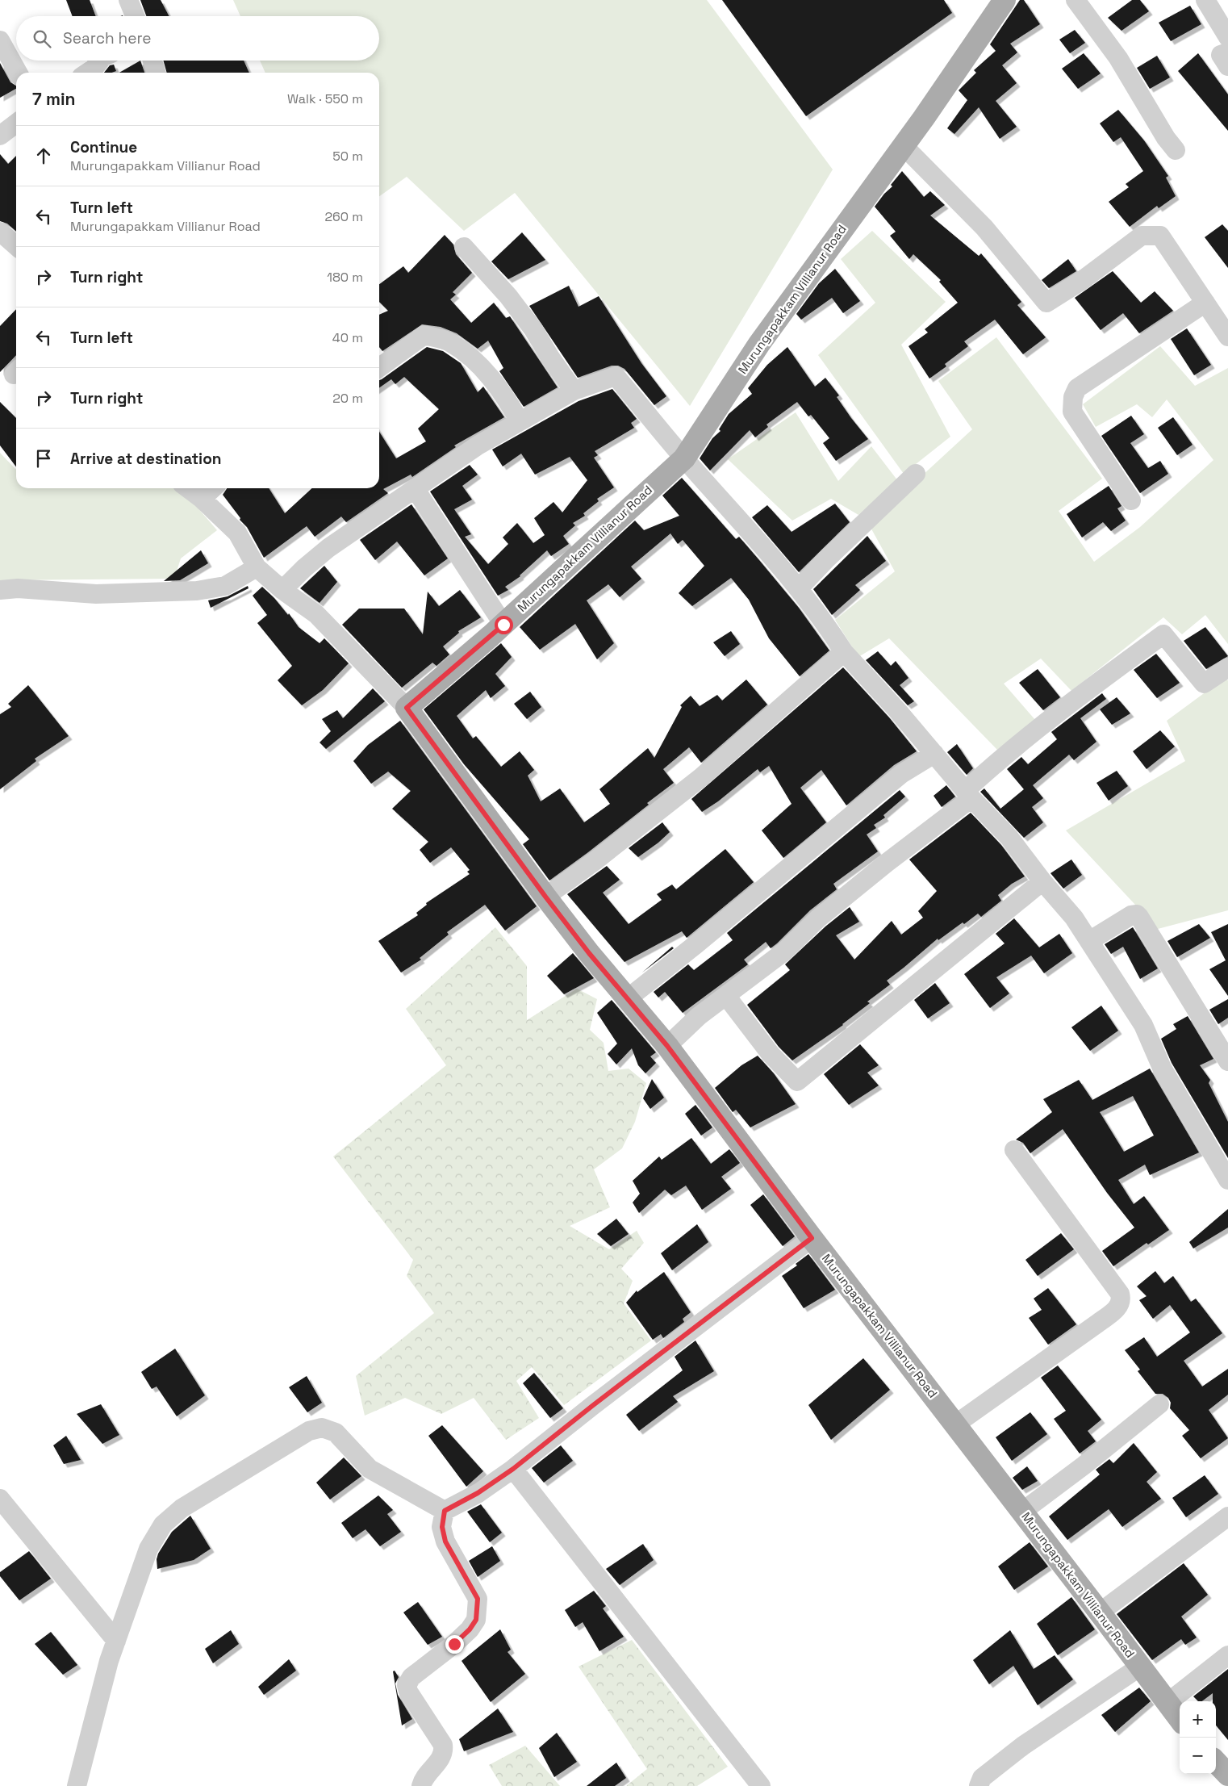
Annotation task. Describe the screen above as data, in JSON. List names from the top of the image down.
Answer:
{
  "streets": {
    "main road": ["Murungapakkam Villianur Road"]
  },
  "page": {
    "search": "Search here",
    "heading": ["7 min", "Walk · 550 m"],
    "list": [
      ["Continue", "Murungapakkam Villianur Road", "50 m"],
      ["Turn left", "Murungapakkam Villianur Road", "260 m"],
      ["Turn right", "180 m"],
      ["Turn left", "40 m"],
      ["Turn right", "20 m"],
      "Arrive at destination"
    ],
    "map_buttons": ["+", "−"]
  }
}
